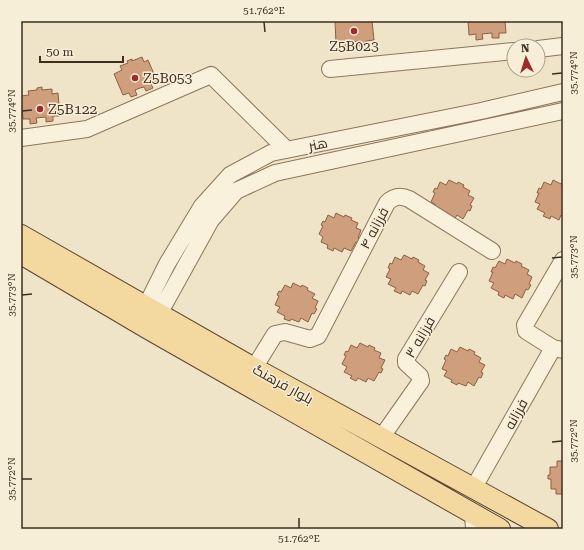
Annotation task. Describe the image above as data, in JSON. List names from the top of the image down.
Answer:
{
  "streets": {
    "main road": ["بلوار فرهنگ"],
    "street": [
      "هنر",
      "فرزانه ۴",
      "فرزانه ۳",
      "فرزانه"
    ]
  },
  "crossings": [
    ["هنر", "بلوار فرهنگ"],
    ["فرزانه ۴", "بلوار فرهنگ"],
    ["فرزانه ۳", "بلوار فرهنگ"],
    ["بلوار فرهنگ", "فرزانه"]
  ],
  "places": ["Z5B023", "Z5B053", "Z5B122"],
  "scale_bar": "50 m",
  "north": "top",
  "coordinates": [
    "51.762°E",
    "35.774°N",
    "35.773°N",
    "35.772°N"
  ]
}
